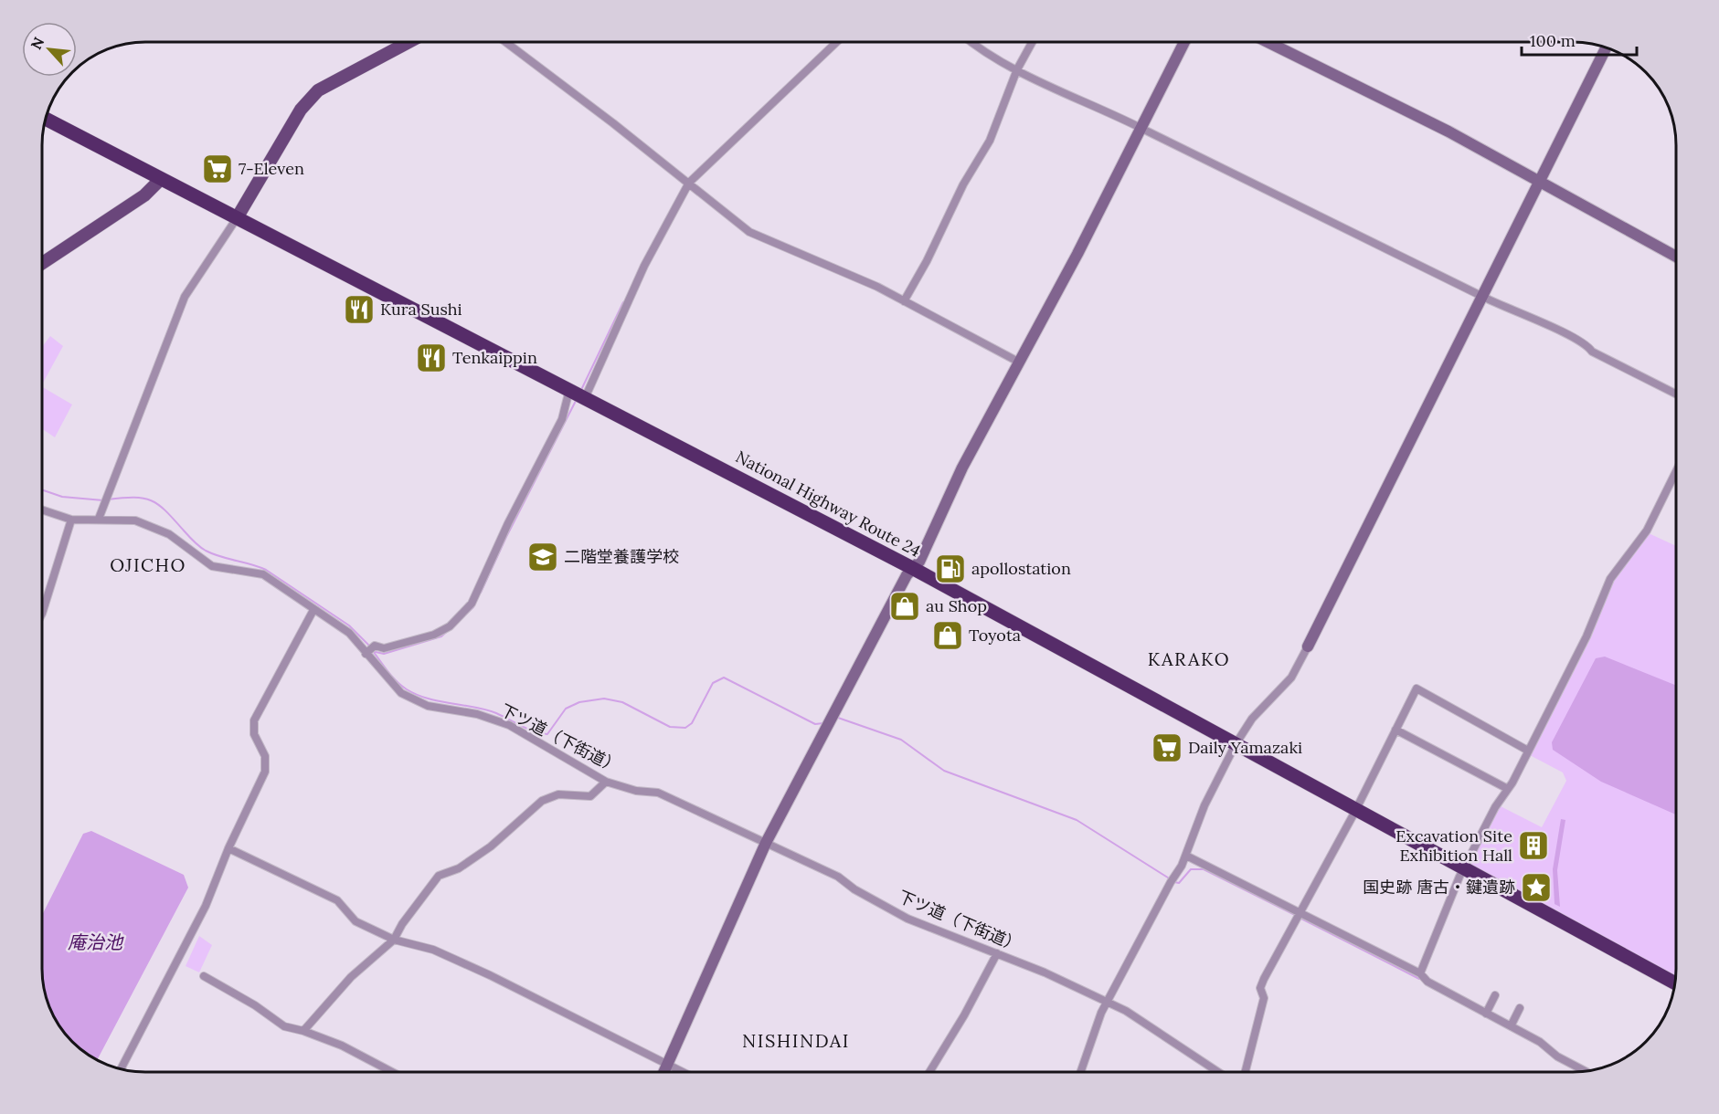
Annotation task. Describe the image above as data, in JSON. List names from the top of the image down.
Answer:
{
  "streets": {
    "highway": ["National Highway Route 24"],
    "street": ["下ツ道（下街道）"]
  },
  "districts": ["OJICHO", "KARAKO", "NISHINDAI"],
  "water": ["庵治池"],
  "places": {
    "supermarket": ["7-Eleven", "Daily Yamazaki"],
    "restaurant": ["Kura Sushi", "Tenkaippin"],
    "school or university": ["二階堂養護学校"],
    "fuel station": ["apollostation"],
    "shop": ["au Shop", "Toyota"],
    "building": ["Excavation Site Exhibition Hall"],
    "place": ["国史跡 唐古・鍵遺跡"]
  },
  "scale_bar": "100 m",
  "north": "top left"
}
